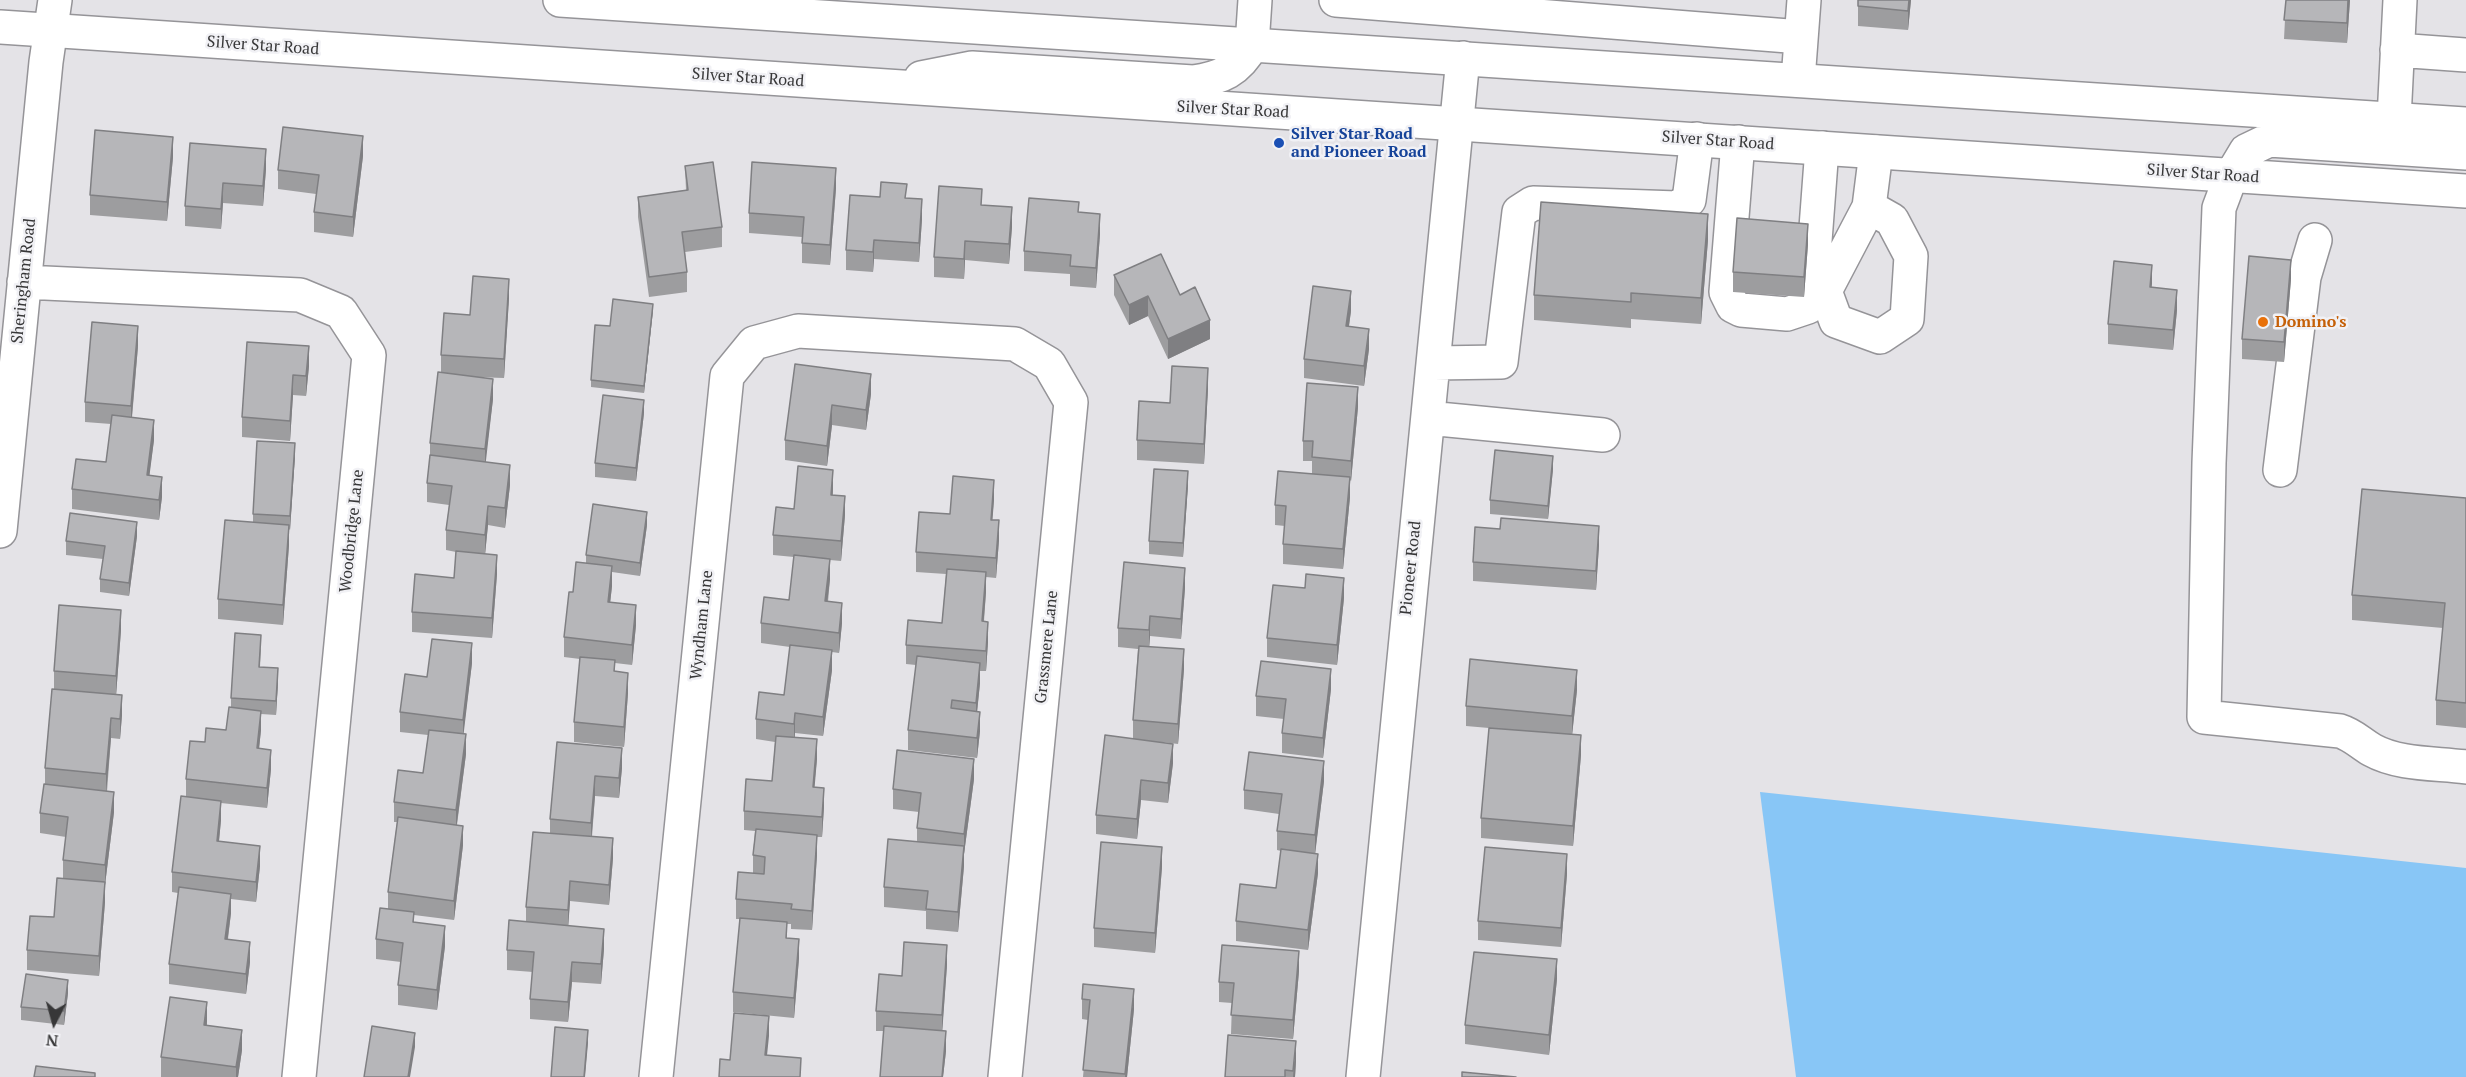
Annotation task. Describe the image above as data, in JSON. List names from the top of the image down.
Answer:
{
  "streets": {
    "main road": [
      "Silver Star Road",
      "Sheringham Road",
      "Woodbridge Lane",
      "Pioneer Road",
      "Wyndham Lane",
      "Grassmere Lane"
    ]
  },
  "crossings": [
    ["Silver Star Road", "Sheringham Road"],
    ["Silver Star Road", "Pioneer Road"],
    ["Sheringham Road", "Woodbridge Lane"],
    ["Wyndham Lane", "Grassmere Lane"]
  ],
  "places": ["Silver Star Road and Pioneer Road", "Domino's"],
  "north": "bottom"
}
